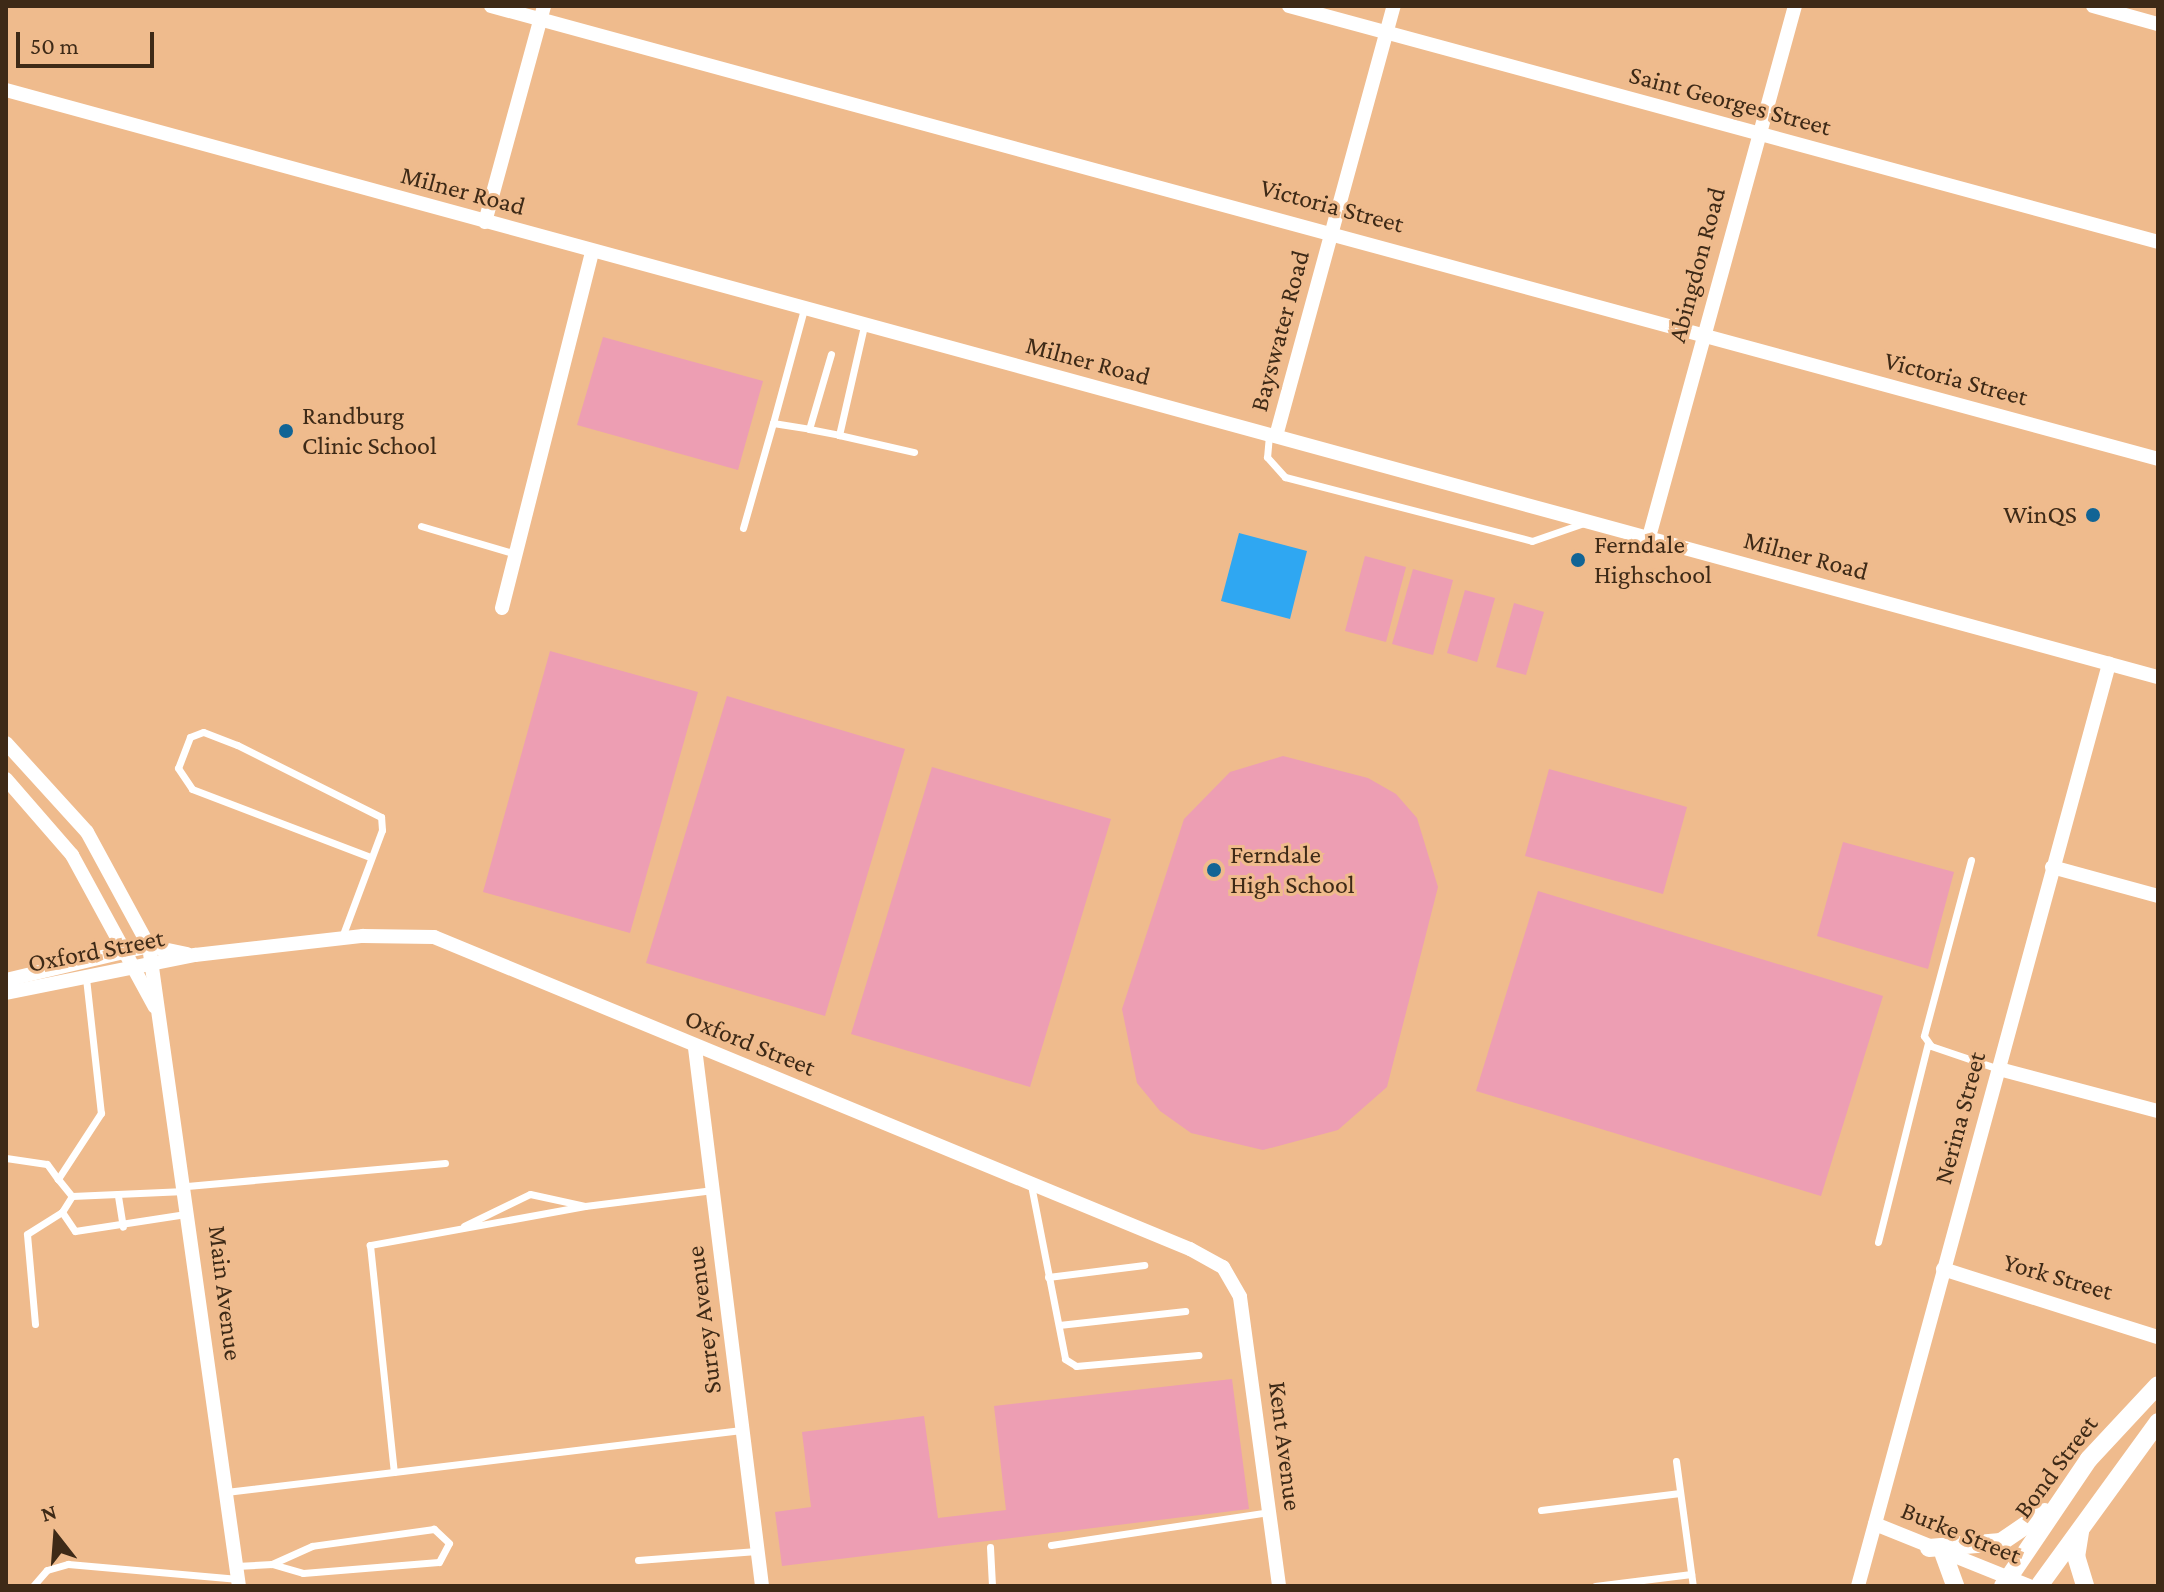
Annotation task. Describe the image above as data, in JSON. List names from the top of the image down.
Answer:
{
  "streets": {
    "street": [
      "Saint Georges Street",
      "Milner Road",
      "Victoria Street",
      "Abingdon Road",
      "Bayswater Road",
      "Oxford Street",
      "Nerina Street",
      "York Street",
      "Main Avenue",
      "Surrey Avenue",
      "Kent Avenue",
      "Bond Street",
      "Burke Street"
    ]
  },
  "crossings": [
    ["Saint Georges Street", "Abingdon Road"],
    ["Saint Georges Street", "Bayswater Road"],
    ["Milner Road", "Abingdon Road"],
    ["Milner Road", "Bayswater Road"],
    ["Milner Road", "Nerina Street"],
    ["Victoria Street", "Abingdon Road"],
    ["Victoria Street", "Bayswater Road"],
    ["Oxford Street", "Main Avenue"],
    ["Oxford Street", "Surrey Avenue"],
    ["Oxford Street", "Kent Avenue"],
    ["Nerina Street", "York Street"],
    ["Nerina Street", "Burke Street"],
    ["Bond Street", "Burke Street"]
  ],
  "places": [
    "Randburg Clinic School",
    "WinQS",
    "Ferndale Highschool",
    "Ferndale High School"
  ],
  "scale_bar": "50 m",
  "north": "top"
}
